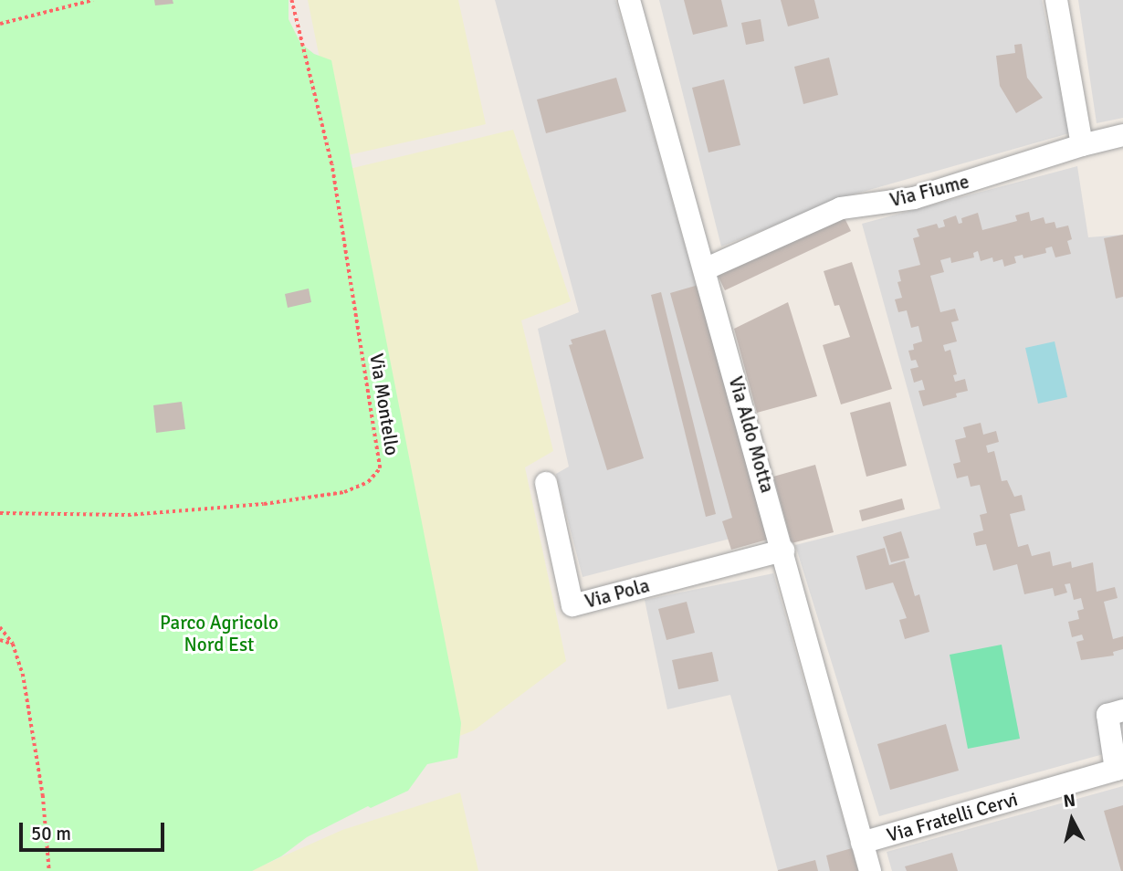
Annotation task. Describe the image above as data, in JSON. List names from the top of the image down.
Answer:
{
  "streets": {
    "street": [
      "Via Fiume",
      "Via Aldo Motta",
      "Via Pola",
      "Via Fratelli Cervi"
    ],
    "path": ["Via Montello"]
  },
  "crossings": [
    ["Via Fiume", "Via Aldo Motta"],
    ["Via Aldo Motta", "Via Pola"],
    ["Via Aldo Motta", "Via Fratelli Cervi"]
  ],
  "parks": ["Parco Agricolo Nord Est"],
  "scale_bar": "50 m",
  "north": "top"
}
